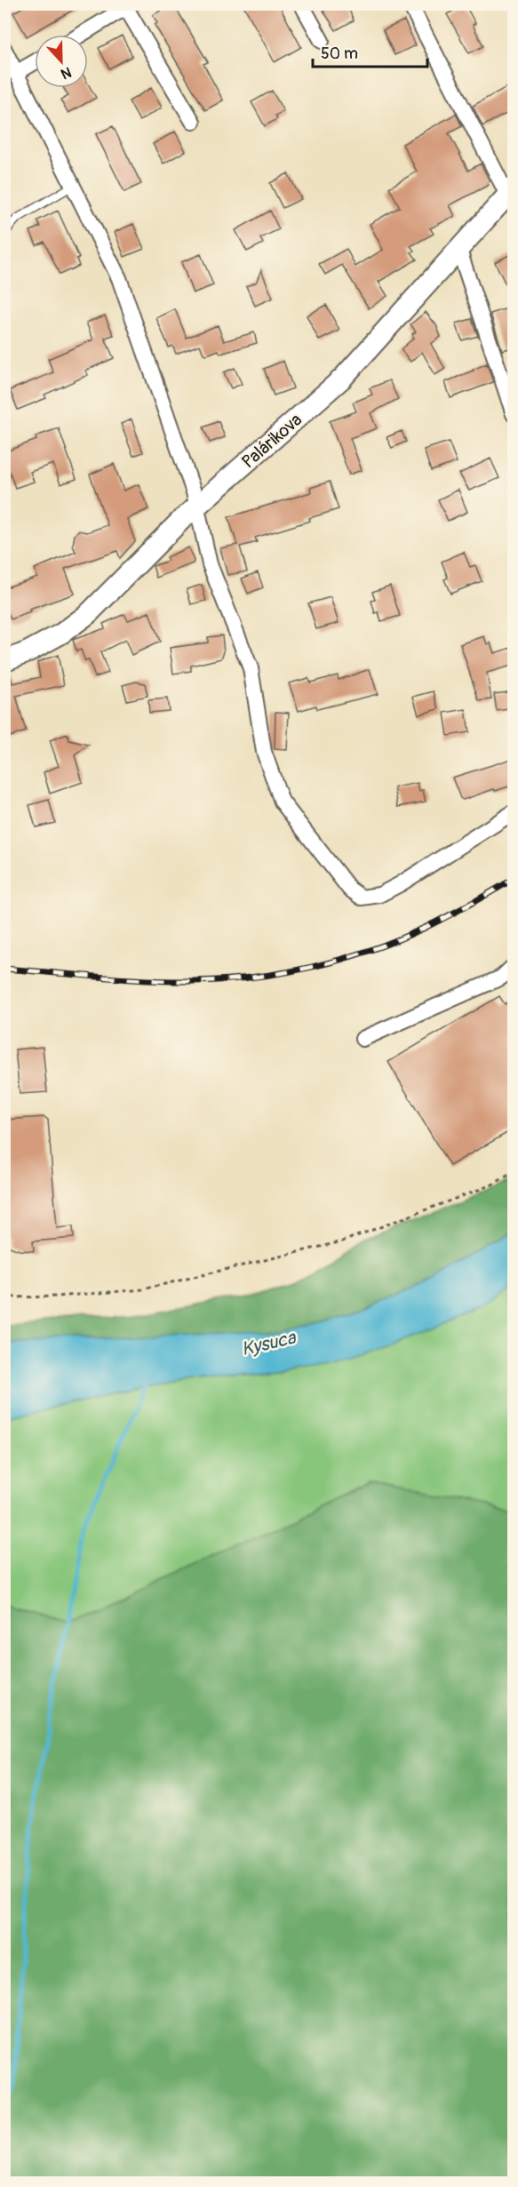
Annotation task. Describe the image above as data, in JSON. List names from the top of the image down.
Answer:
{
  "streets": {
    "main road": ["Palárikova"]
  },
  "water": ["Kysuca"],
  "scale_bar": "50 m",
  "north": "bottom"
}
